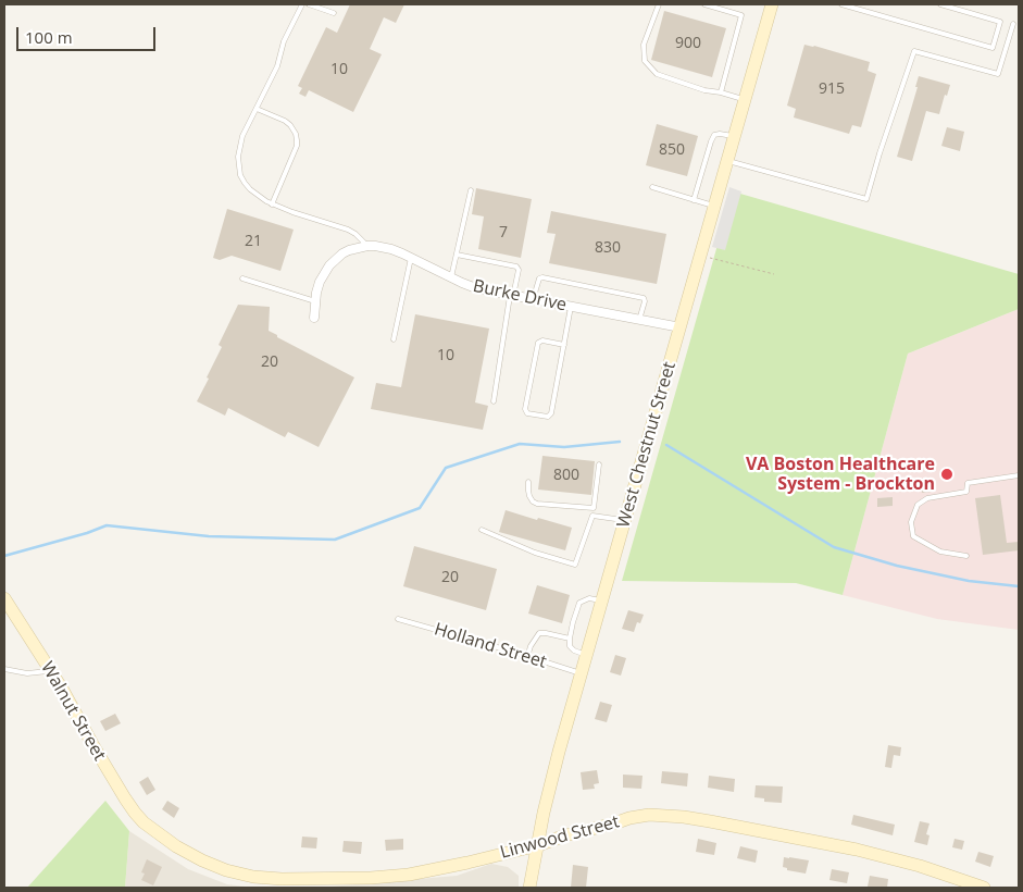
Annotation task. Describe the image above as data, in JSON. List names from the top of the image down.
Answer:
{
  "streets": {
    "street": [
      "Burke Drive",
      "West Chestnut Street",
      "Walnut Street",
      "Linwood Street"
    ],
    "lane": ["Holland Street"]
  },
  "crossings": [
    ["Burke Drive", "West Chestnut Street"],
    ["West Chestnut Street", "Holland Street"],
    ["West Chestnut Street", "Linwood Street"],
    ["Walnut Street", "Linwood Street"]
  ],
  "places": ["VA Boston Healthcare System - Brockton"],
  "house_numbers": [
    "900",
    "10",
    "915",
    "850",
    "7",
    "21",
    "830",
    "10",
    "20",
    "800",
    "20"
  ],
  "scale_bar": "100 m"
}
